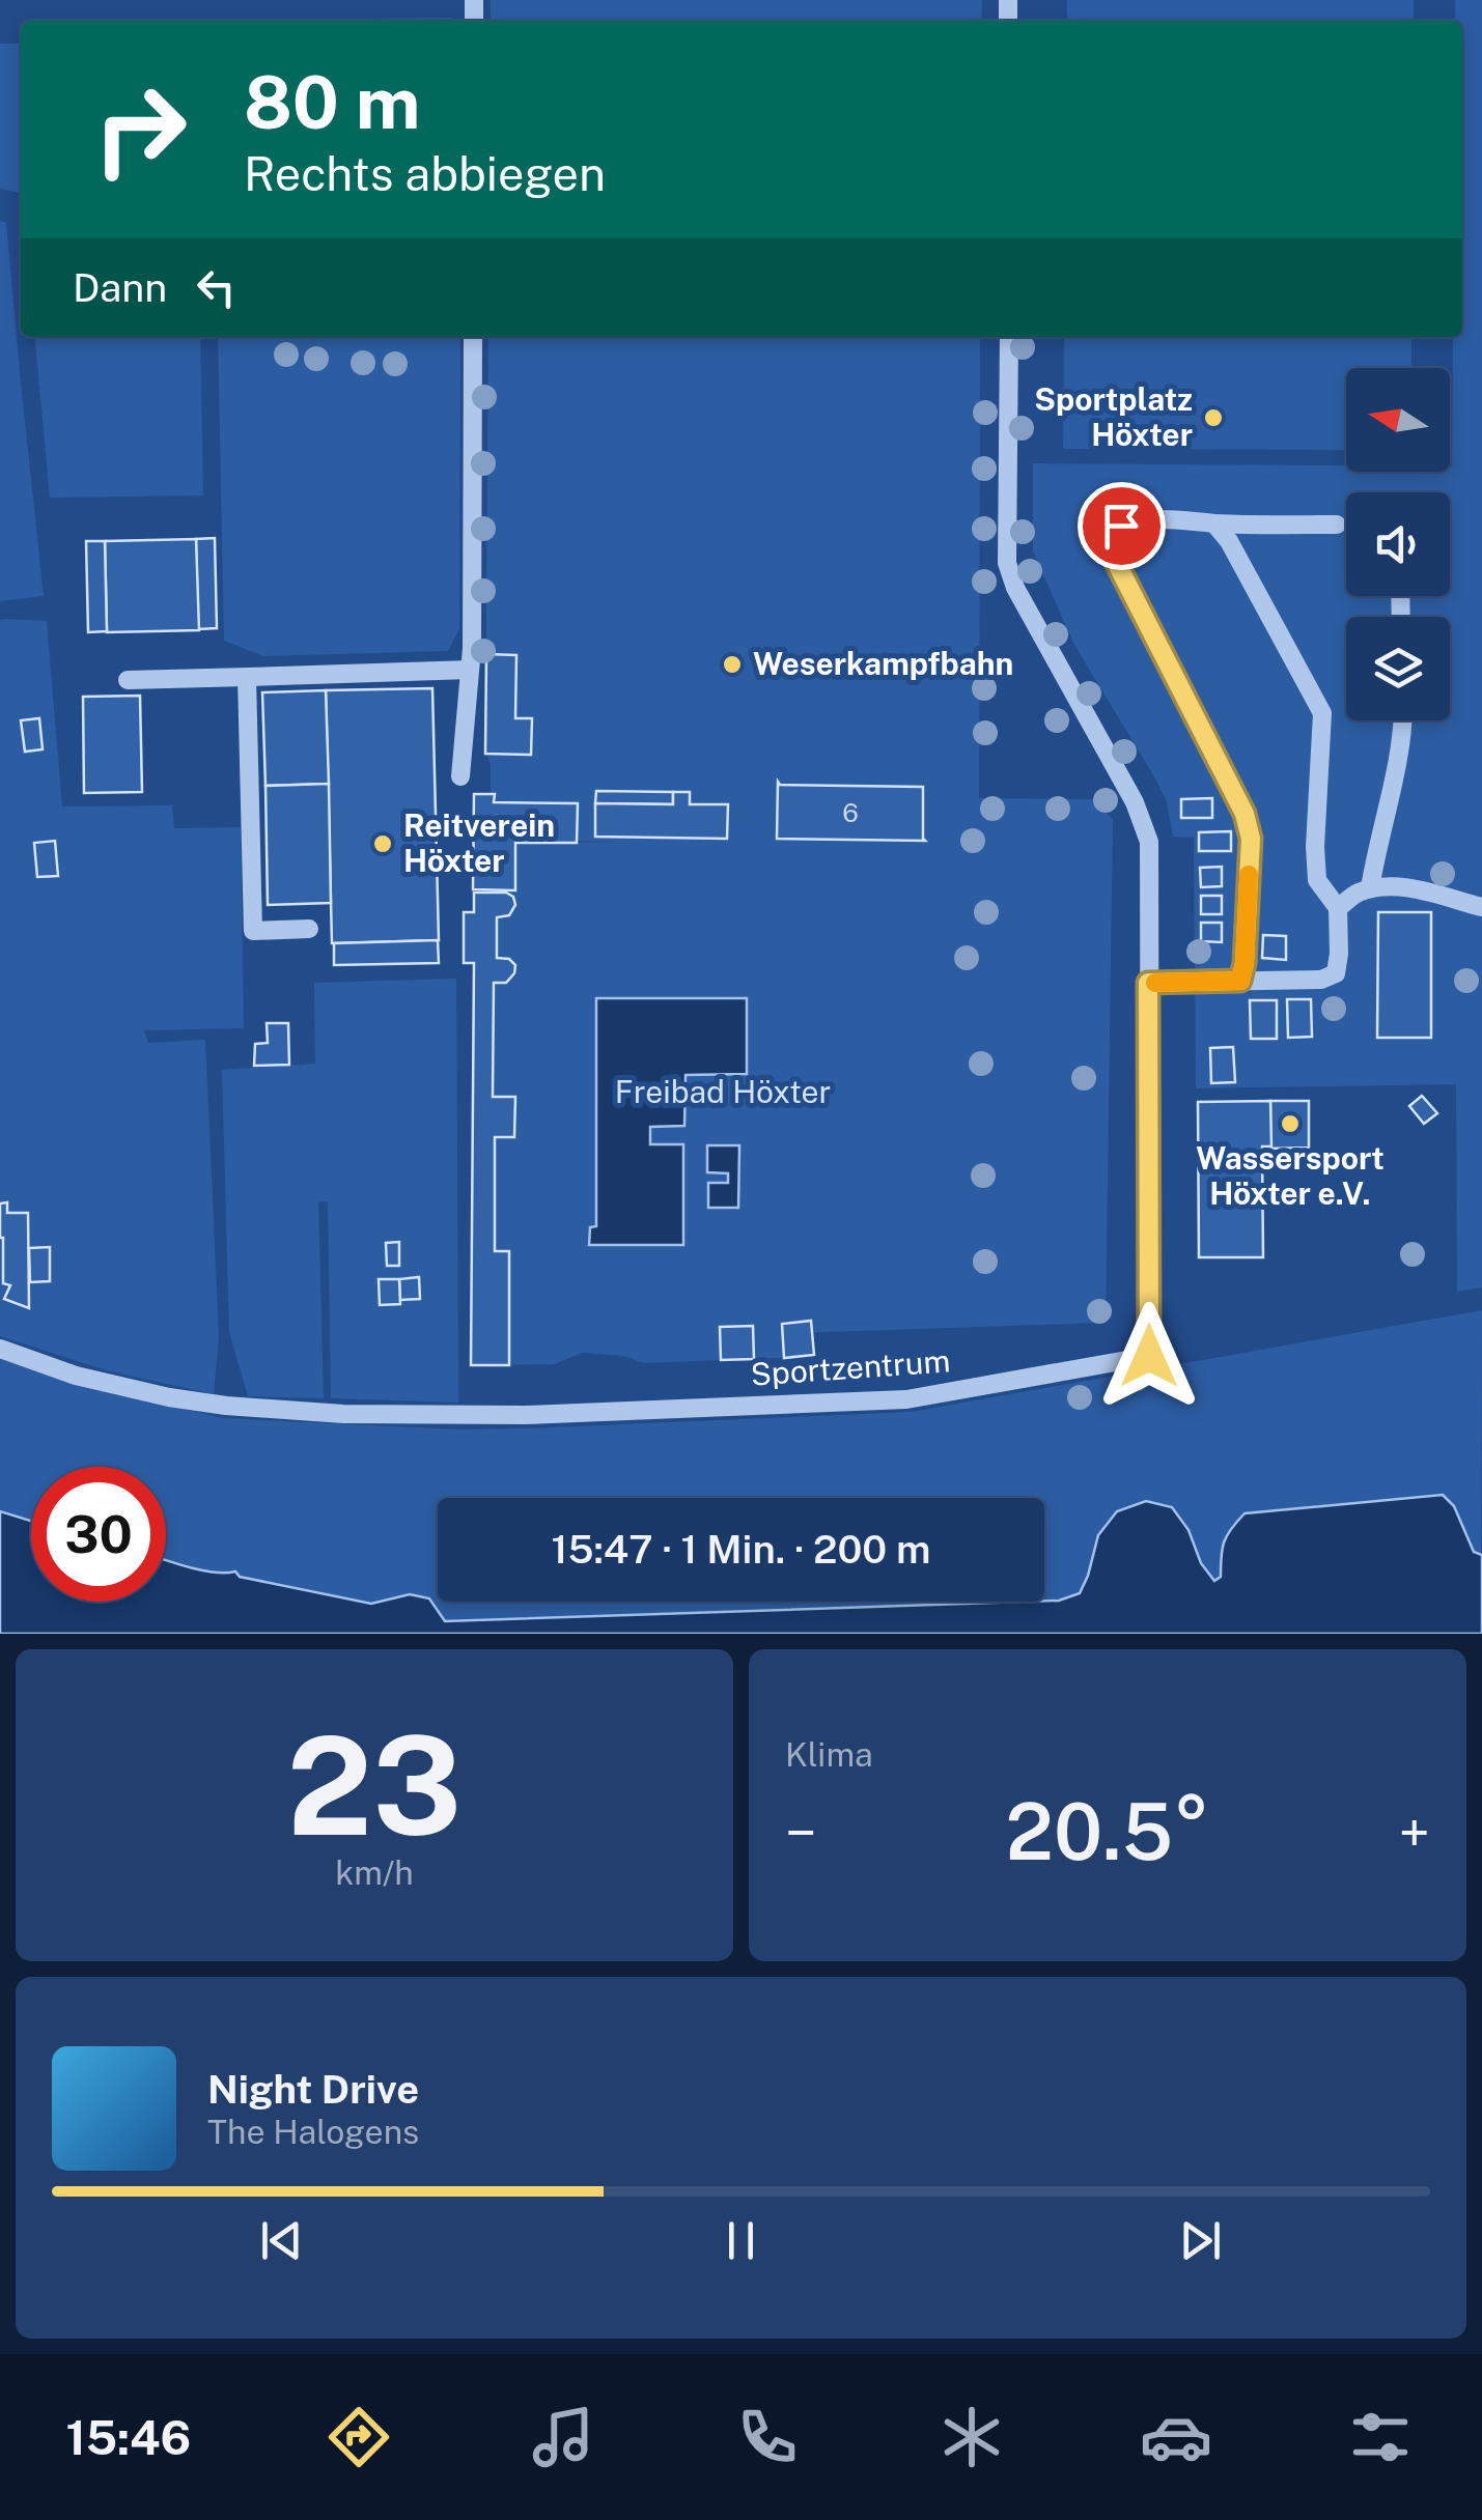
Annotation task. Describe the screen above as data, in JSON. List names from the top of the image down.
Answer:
{
  "streets": {
    "street": ["Sportzentrum"]
  },
  "parks": ["Freibad Höxter"],
  "places": [
    "Sportplatz Höxter",
    "Weserkampfbahn",
    "Reitverein Höxter",
    "Wassersport Höxter e.V."
  ],
  "house_numbers": ["6"],
  "north": "left",
  "page": {
    "turn": ["80 m", "Rechts abbiegen"],
    "then": "Dann",
    "limit": "30",
    "trip": "15:47 · 1 Min. · 200 m",
    "tile": [
      ["23", "km/h"],
      "Klima"
    ],
    "heat": ["−", "20.5°", "+"],
    "song": ["Night Drive", "The Halogens"],
    "tabs": "15:46"
  }
}
